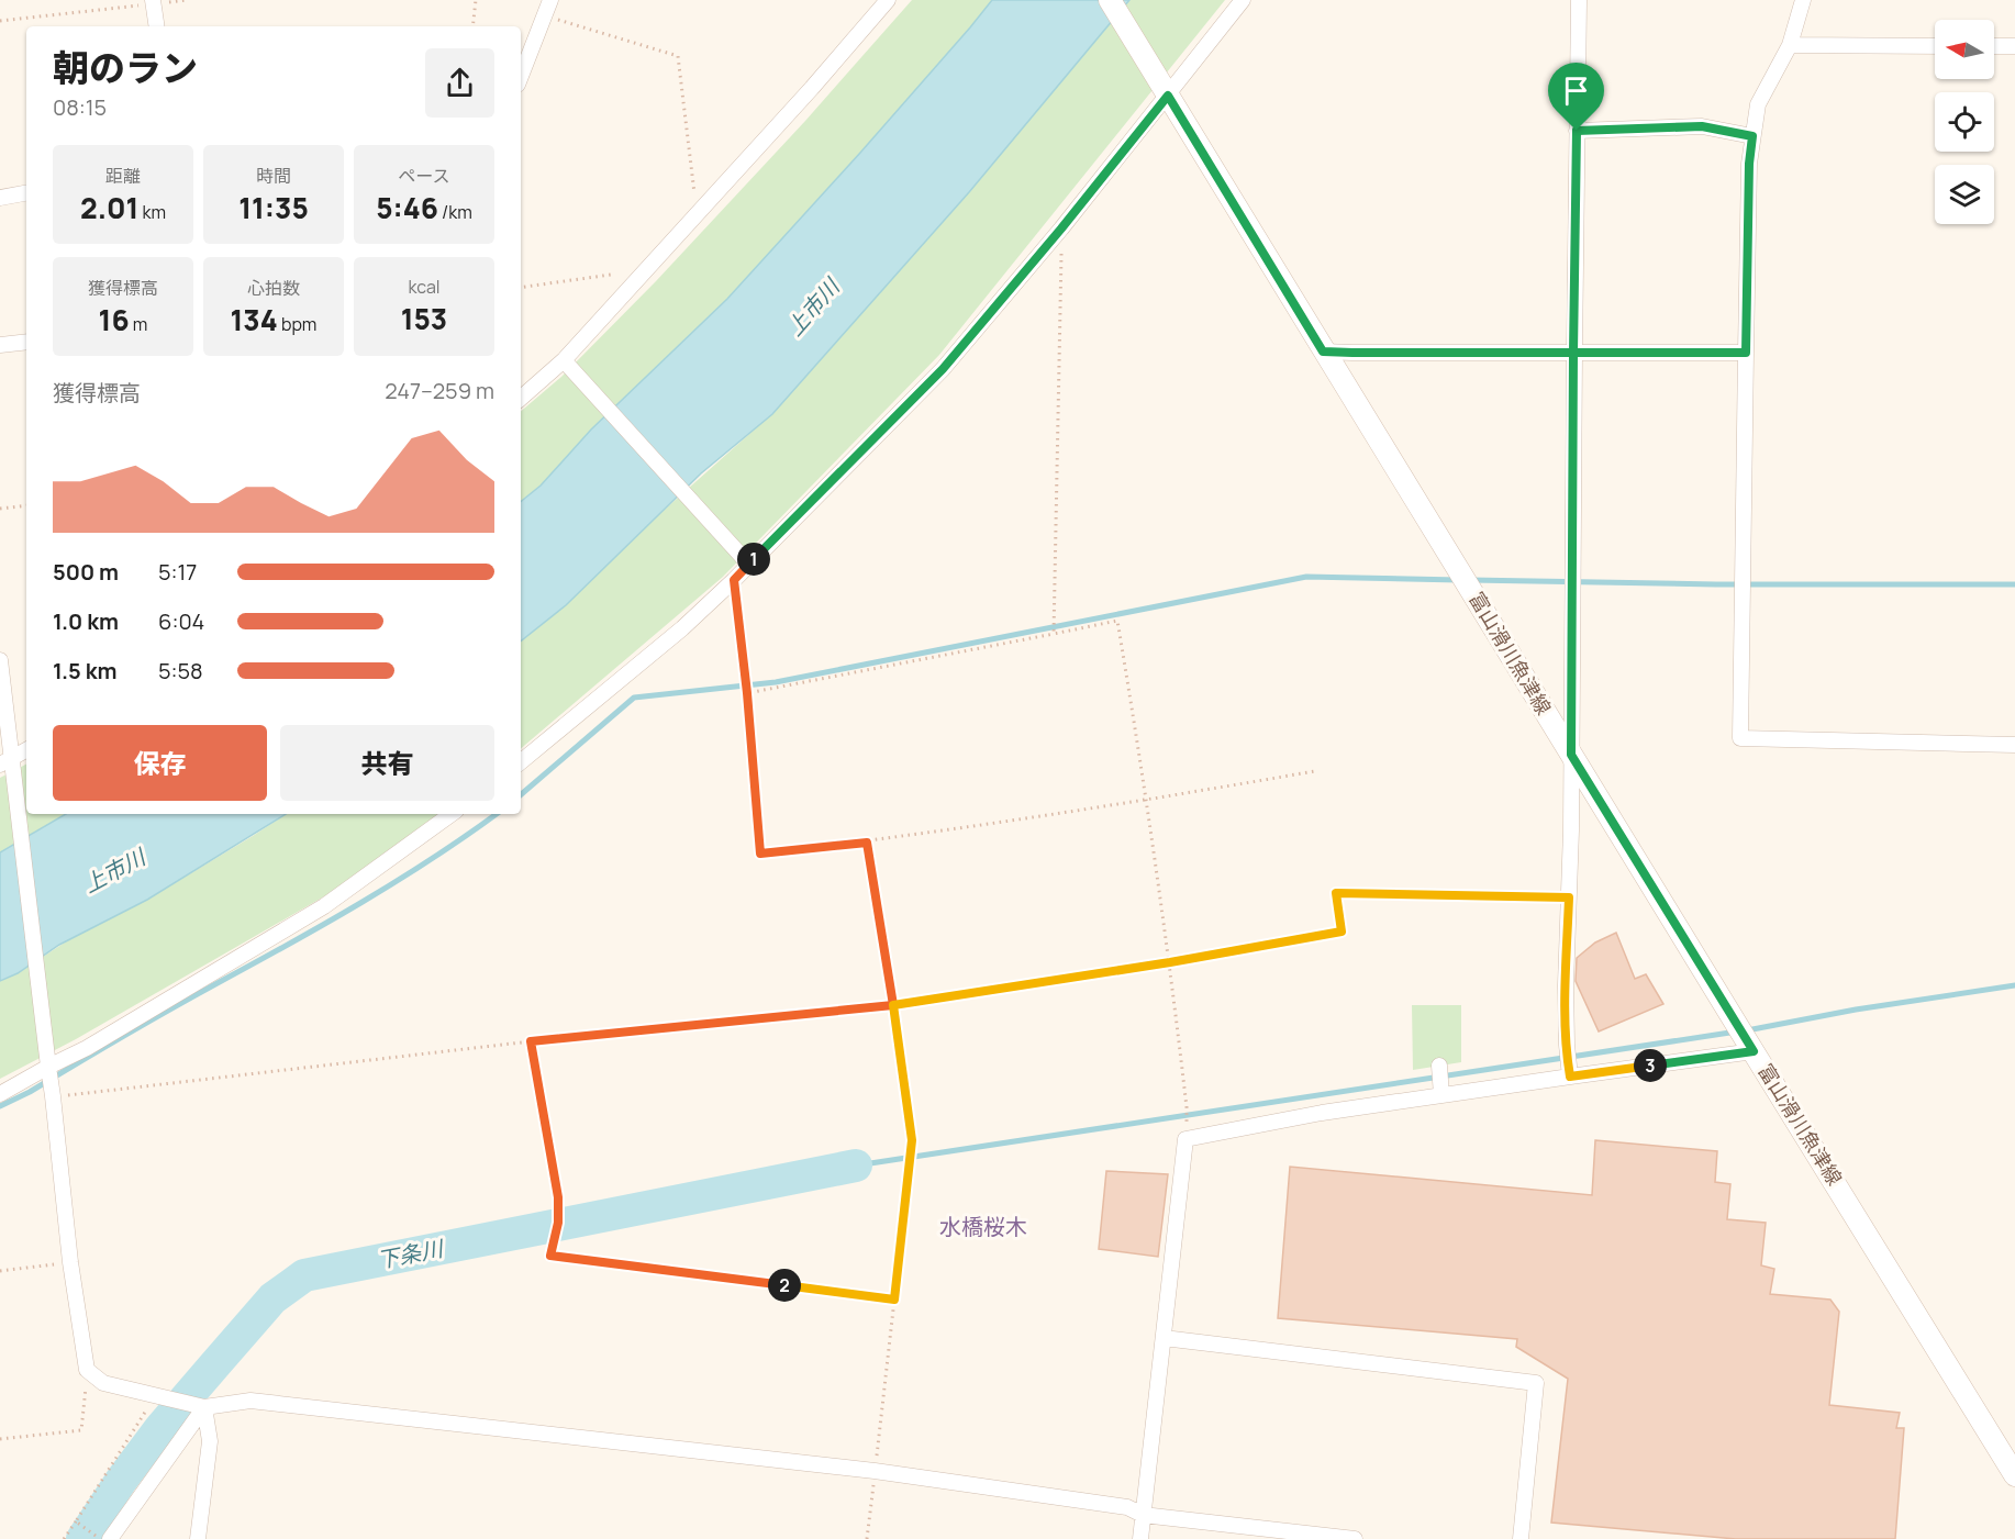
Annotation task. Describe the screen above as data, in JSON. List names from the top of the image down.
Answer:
{
  "streets": {
    "main road": ["富山滑川魚津線"]
  },
  "districts": ["水橋桜木"],
  "water": ["上市川", "下条川"],
  "north": "left",
  "page": {
    "heading": ["朝のラン", "08:15"],
    "stats": [
      ["距離", "2.01 km"],
      ["時間", "11:35"],
      ["ペース", "5:46 /km"],
      ["獲得標高", "16 m"],
      ["心拍数", "134 bpm"],
      ["kcal", "153"]
    ],
    "chart": ["獲得標高", "247–259 m"],
    "pins": ["1", "3", "2"],
    "list": [
      {
        "name": "500 m",
        "note": "5:17"
      },
      {
        "name": "1.0 km",
        "note": "6:04"
      },
      {
        "name": "1.5 km",
        "note": "5:58"
      }
    ],
    "buttons": ["保存", "共有"]
  }
}
